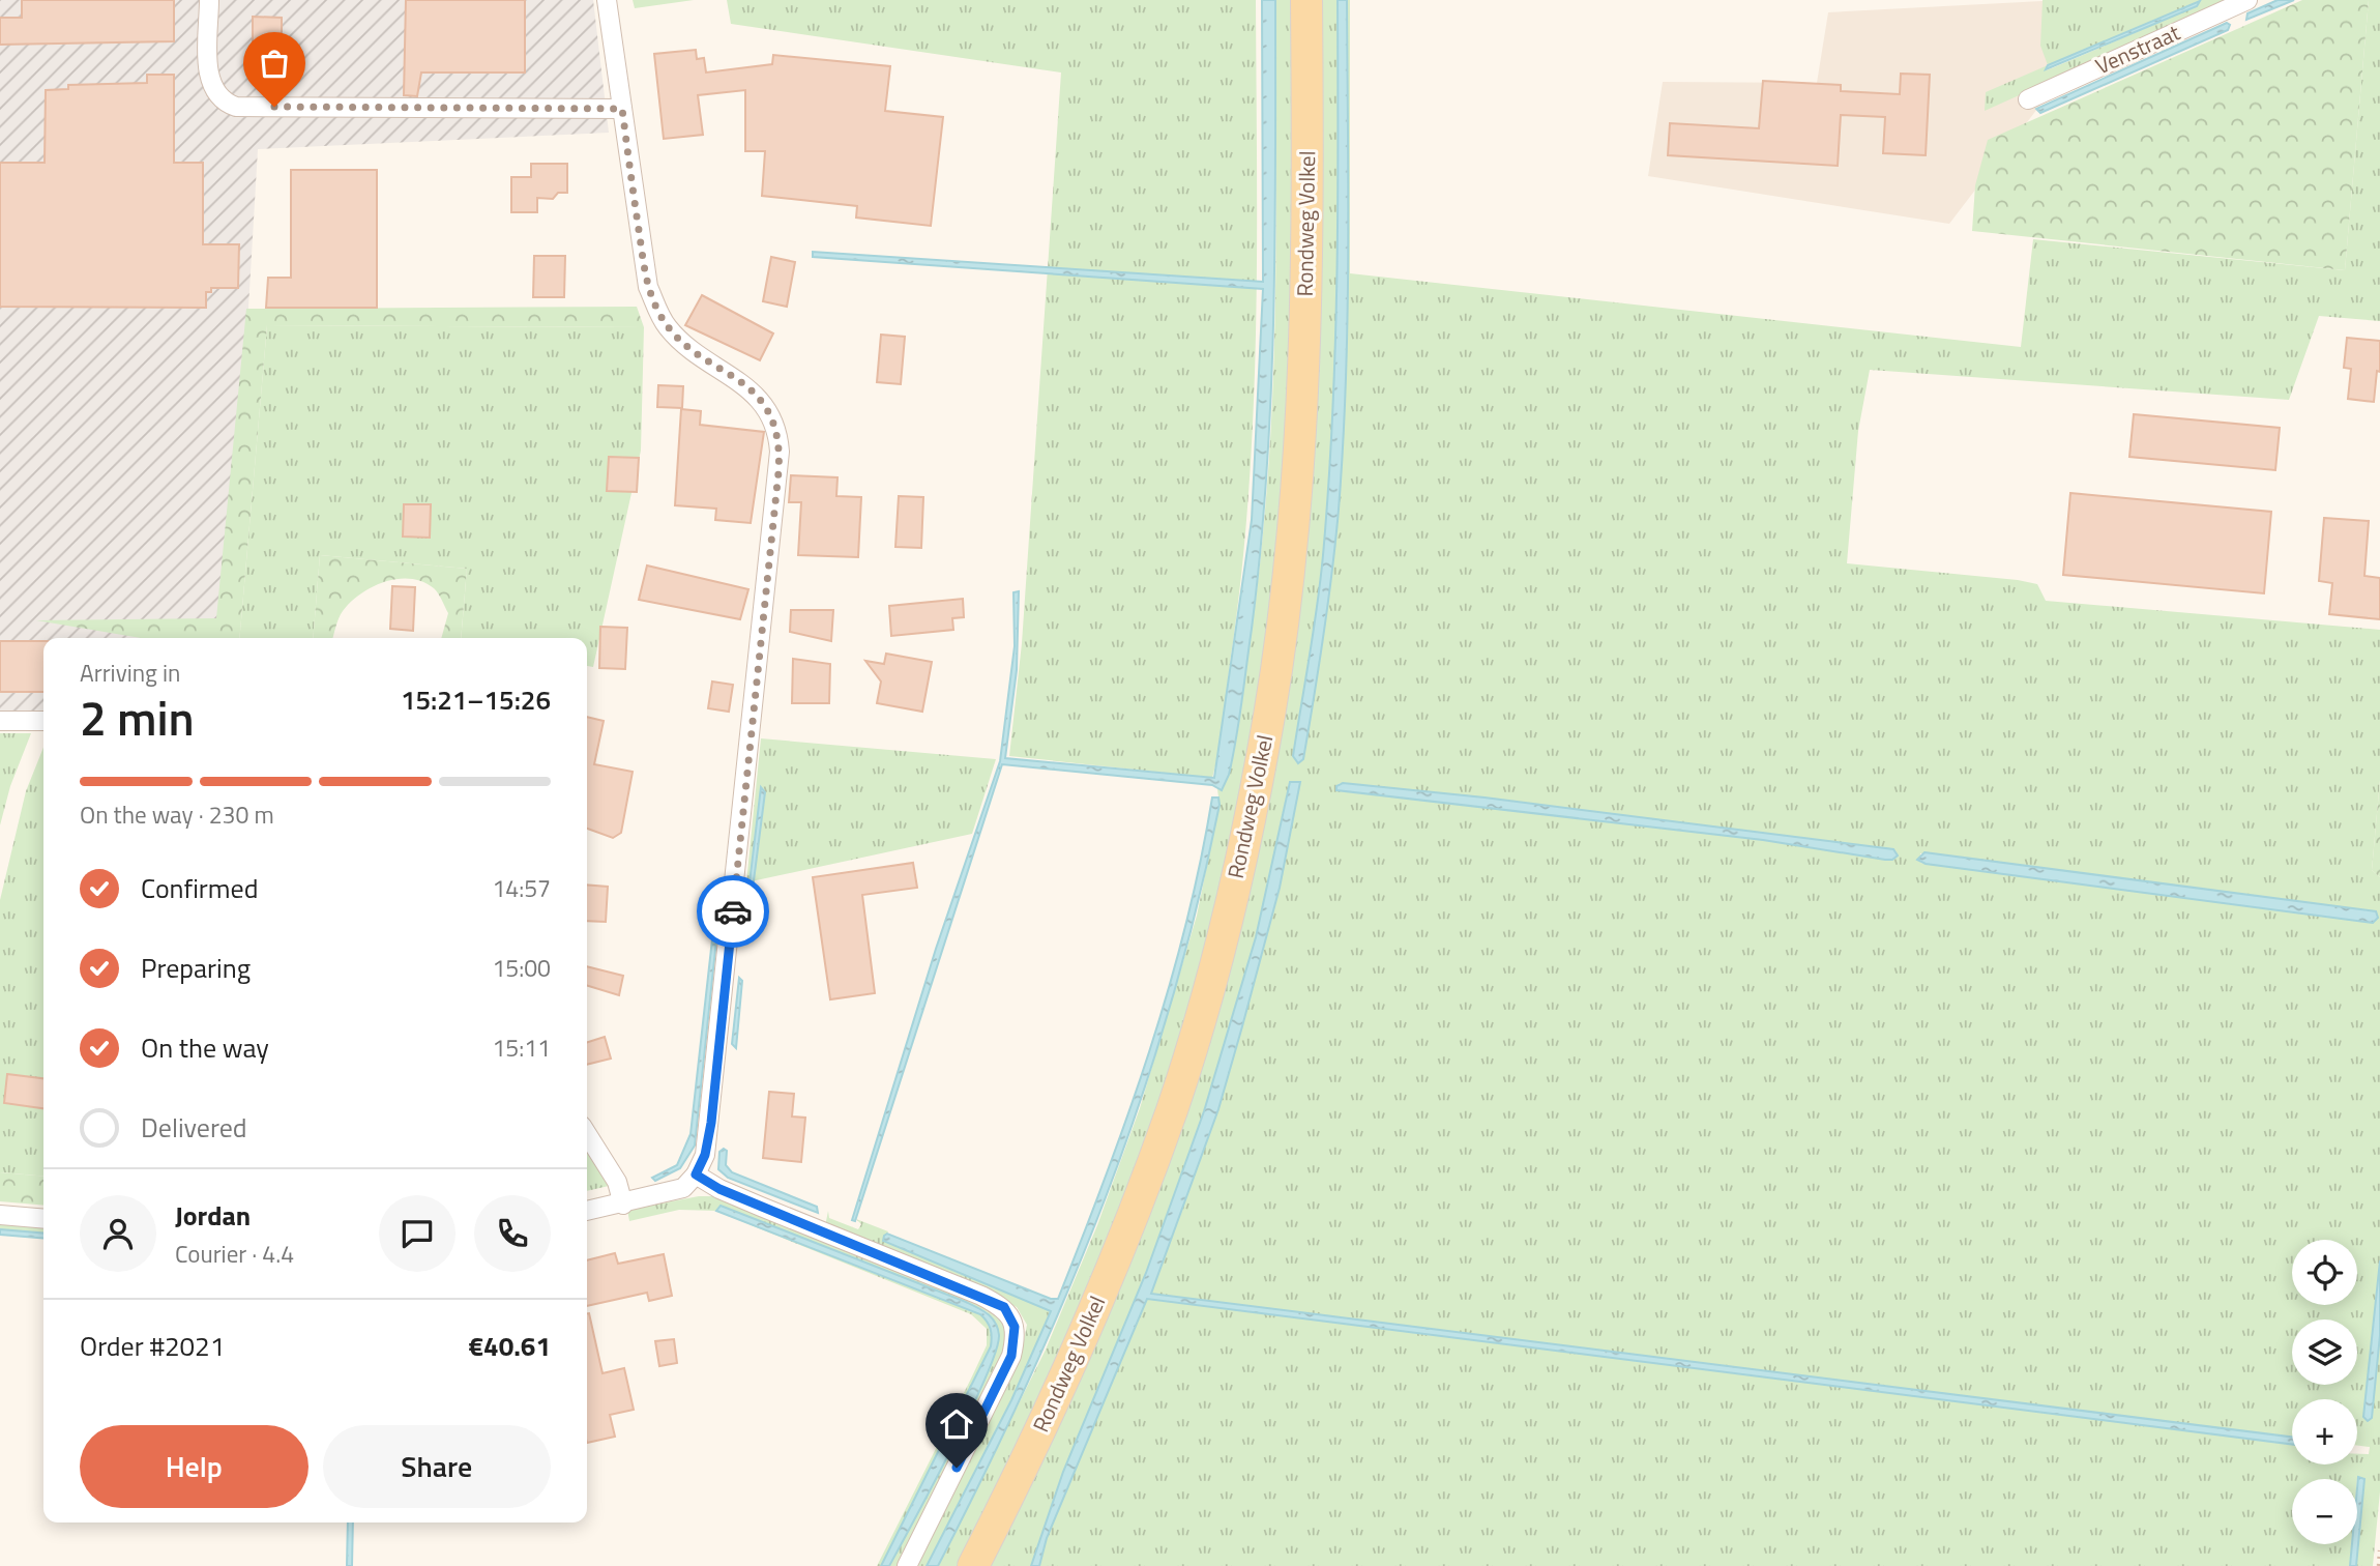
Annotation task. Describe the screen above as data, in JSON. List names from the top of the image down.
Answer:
{
  "streets": {
    "main road": ["Rondweg Volkel"],
    "street": ["Venstraat"]
  },
  "page": {
    "heading": ["2 min", "Arriving in", "15:21–15:26"],
    "panel": [
      "Jordan",
      "Courier · 4.4",
      "Order #2021",
      "€40.61"
    ],
    "bar": "On the way · 230 m",
    "list": [
      ["Confirmed", "14:57"],
      ["Preparing", "15:00"],
      ["On the way", "15:11"],
      "Delivered"
    ],
    "map_buttons": ["+", "−"],
    "buttons": ["Help", "Share"]
  }
}
